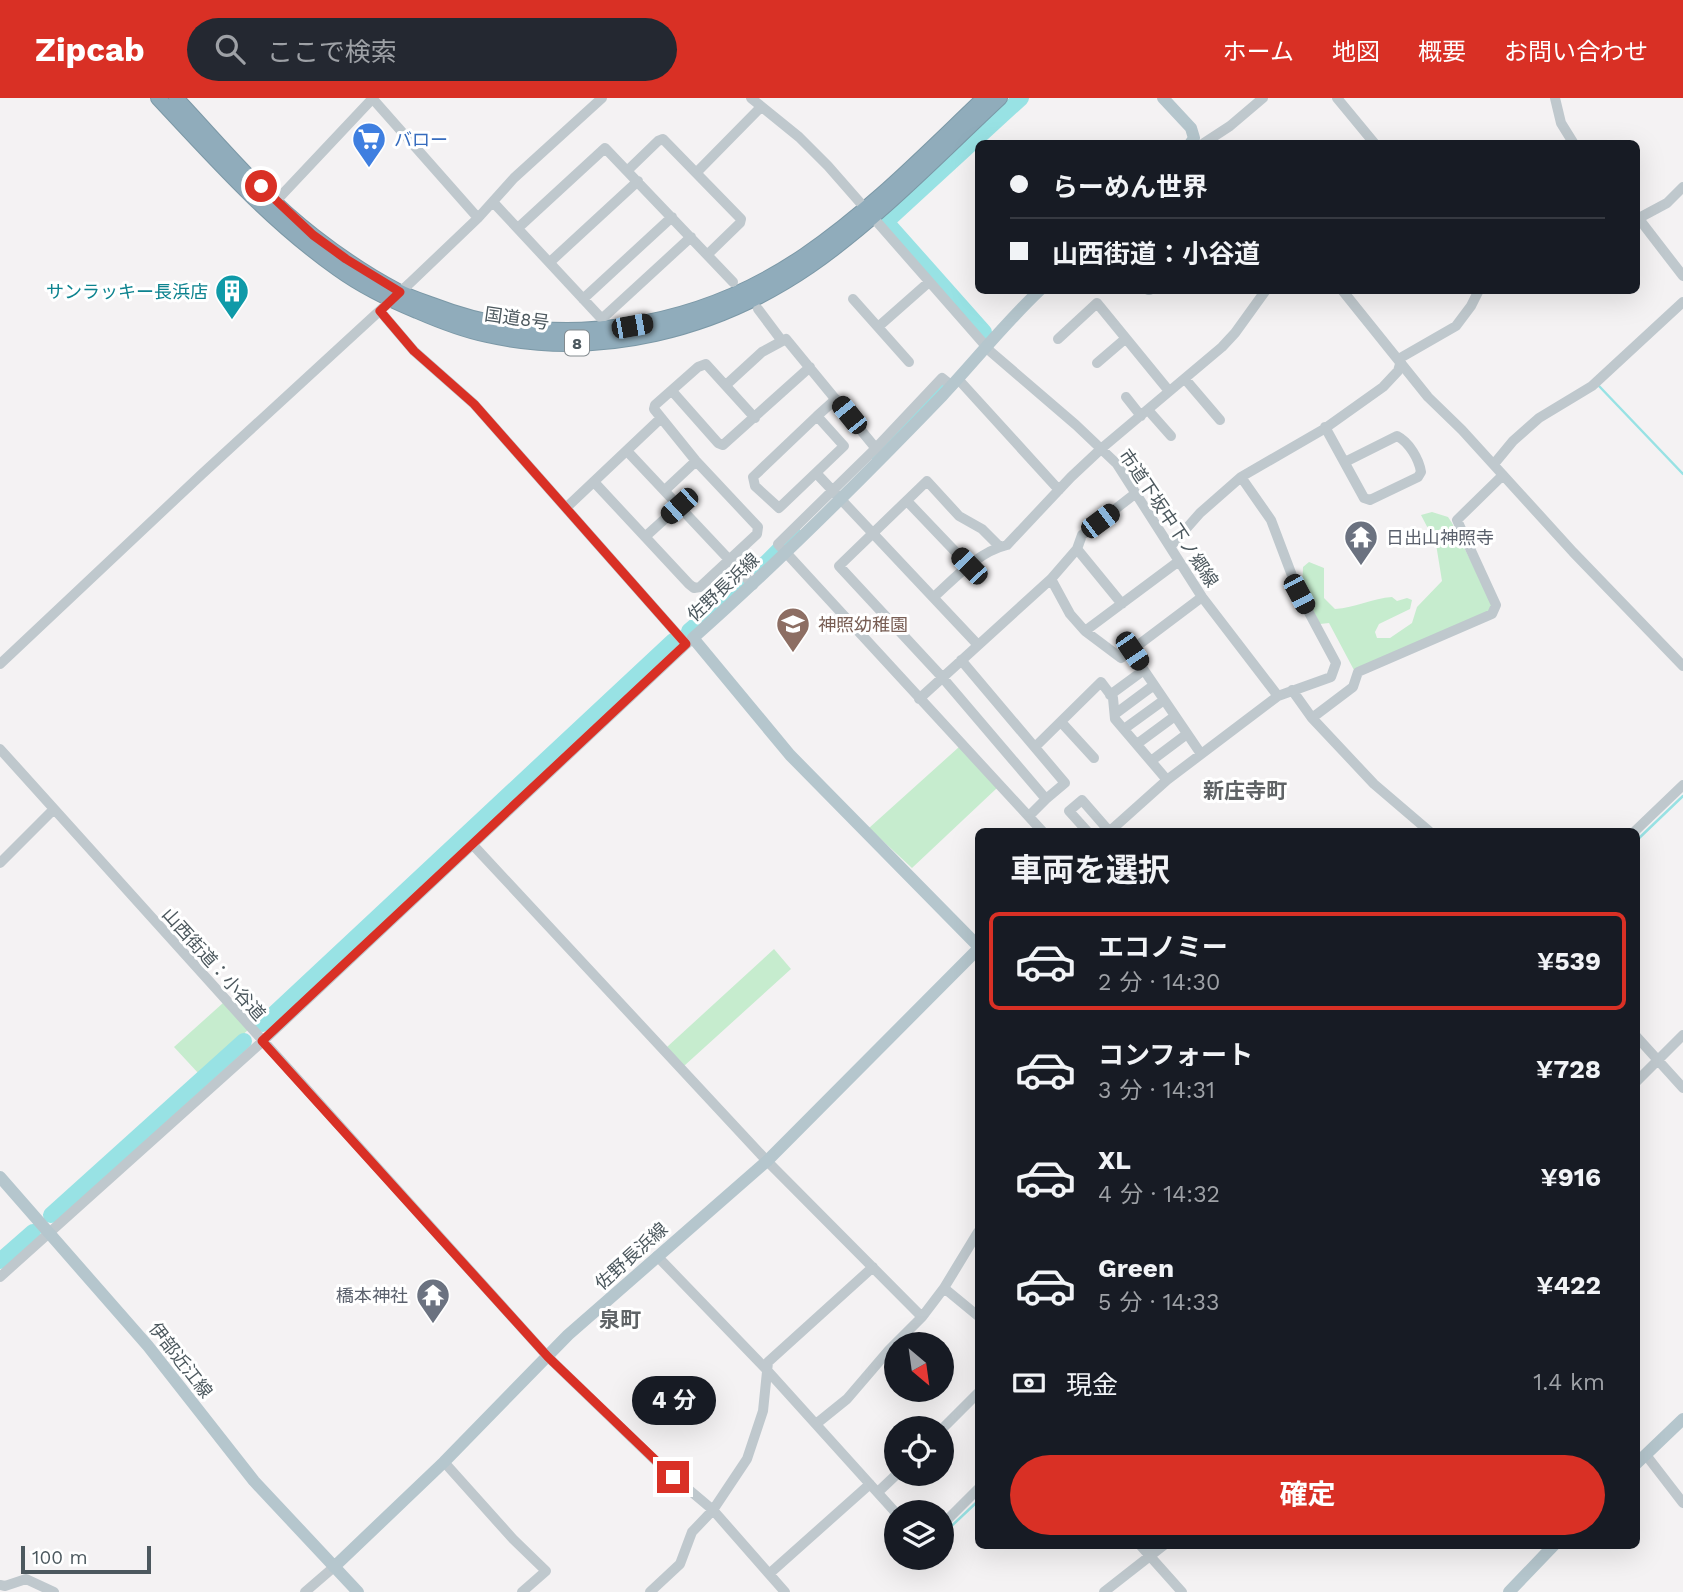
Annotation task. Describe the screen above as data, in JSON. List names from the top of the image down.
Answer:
{
  "streets": {
    "highway": ["国道8号", "8"],
    "main road": ["佐野長浜線", "伊部近江線"],
    "street": ["市道下坂中下ノ郷線", "山西街道：小谷道"]
  },
  "crossings": [
    ["国道8号", "市道下坂中下ノ郷線"],
    ["市道下坂中下ノ郷線", "佐野長浜線"],
    ["佐野長浜線", "山西街道：小谷道"],
    ["佐野長浜線", "伊部近江線"]
  ],
  "districts": ["新庄寺町", "泉町"],
  "places": {
    "supermarket": ["バロー"],
    "building": ["サンラッキー長浜店"],
    "temple": ["日出山神照寺", "橋本神社"],
    "school or university": ["神照幼稚園"]
  },
  "scale_bar": "100 m",
  "north": "bottom right",
  "page": {
    "header": "Zipcab",
    "search": "ここで検索",
    "nav": [
      "ホーム",
      "地図",
      "概要",
      "お問い合わせ"
    ],
    "banner": ["らーめん世界", "山西街道：小谷道"],
    "heading": "車両を選択",
    "list": [
      {
        "name": "エコノミー",
        "note": "2 分 · 14:30",
        "value": "¥539"
      },
      {
        "name": "コンフォート",
        "note": "3 分 · 14:31",
        "value": "¥728"
      },
      {
        "name": "XL",
        "note": "4 分 · 14:32",
        "value": "¥916"
      },
      {
        "name": "Green",
        "note": "5 分 · 14:33",
        "value": "¥422"
      }
    ],
    "pay": ["現金", "1.4 km"],
    "bubble": "4 分",
    "buttons": "確定",
    "scale": "100 m"
  }
}
